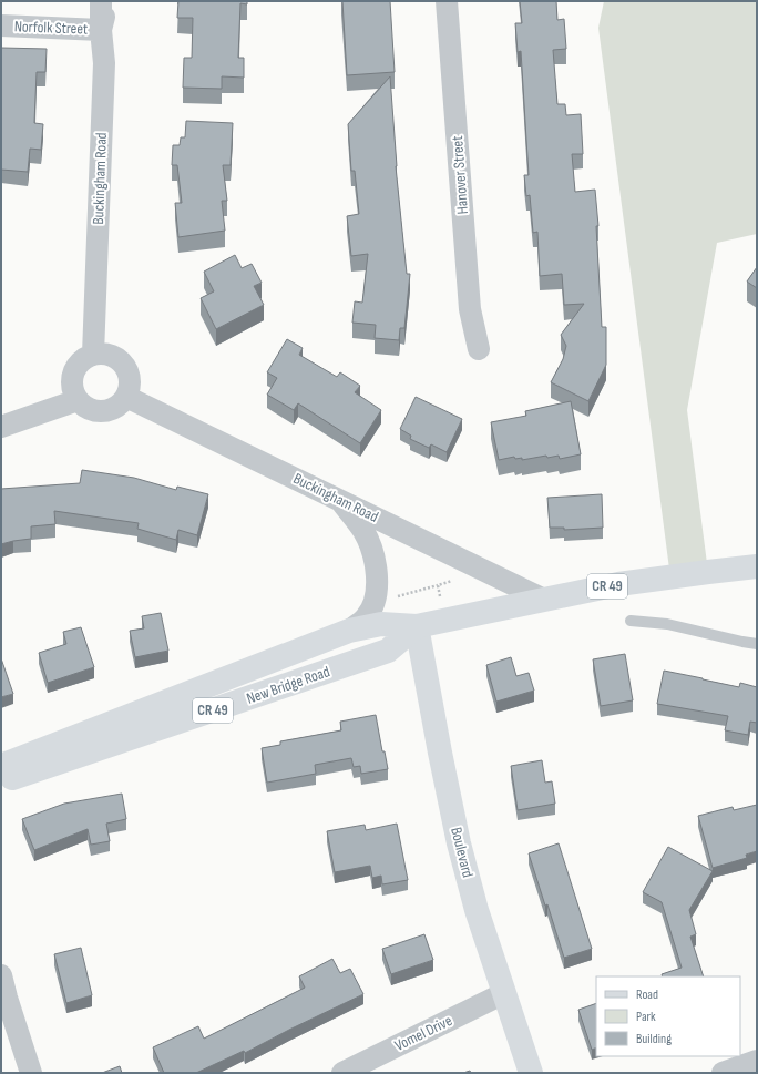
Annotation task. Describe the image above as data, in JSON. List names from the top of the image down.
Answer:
{
  "streets": {
    "main road": ["CR 49", "New Bridge Road", "Boulevard"],
    "street": [
      "Norfolk Street",
      "Hanover Street",
      "Buckingham Road",
      "Vomel Drive"
    ]
  },
  "crossings": [
    ["Norfolk Street", "Buckingham Road"],
    ["Buckingham Road", "CR 49"],
    ["Buckingham Road", "New Bridge Road"],
    ["CR 49", "New Bridge Road"],
    ["New Bridge Road", "Boulevard"],
    ["Boulevard", "Vomel Drive"]
  ],
  "legend": ["Road", "Park", "Building"]
}
